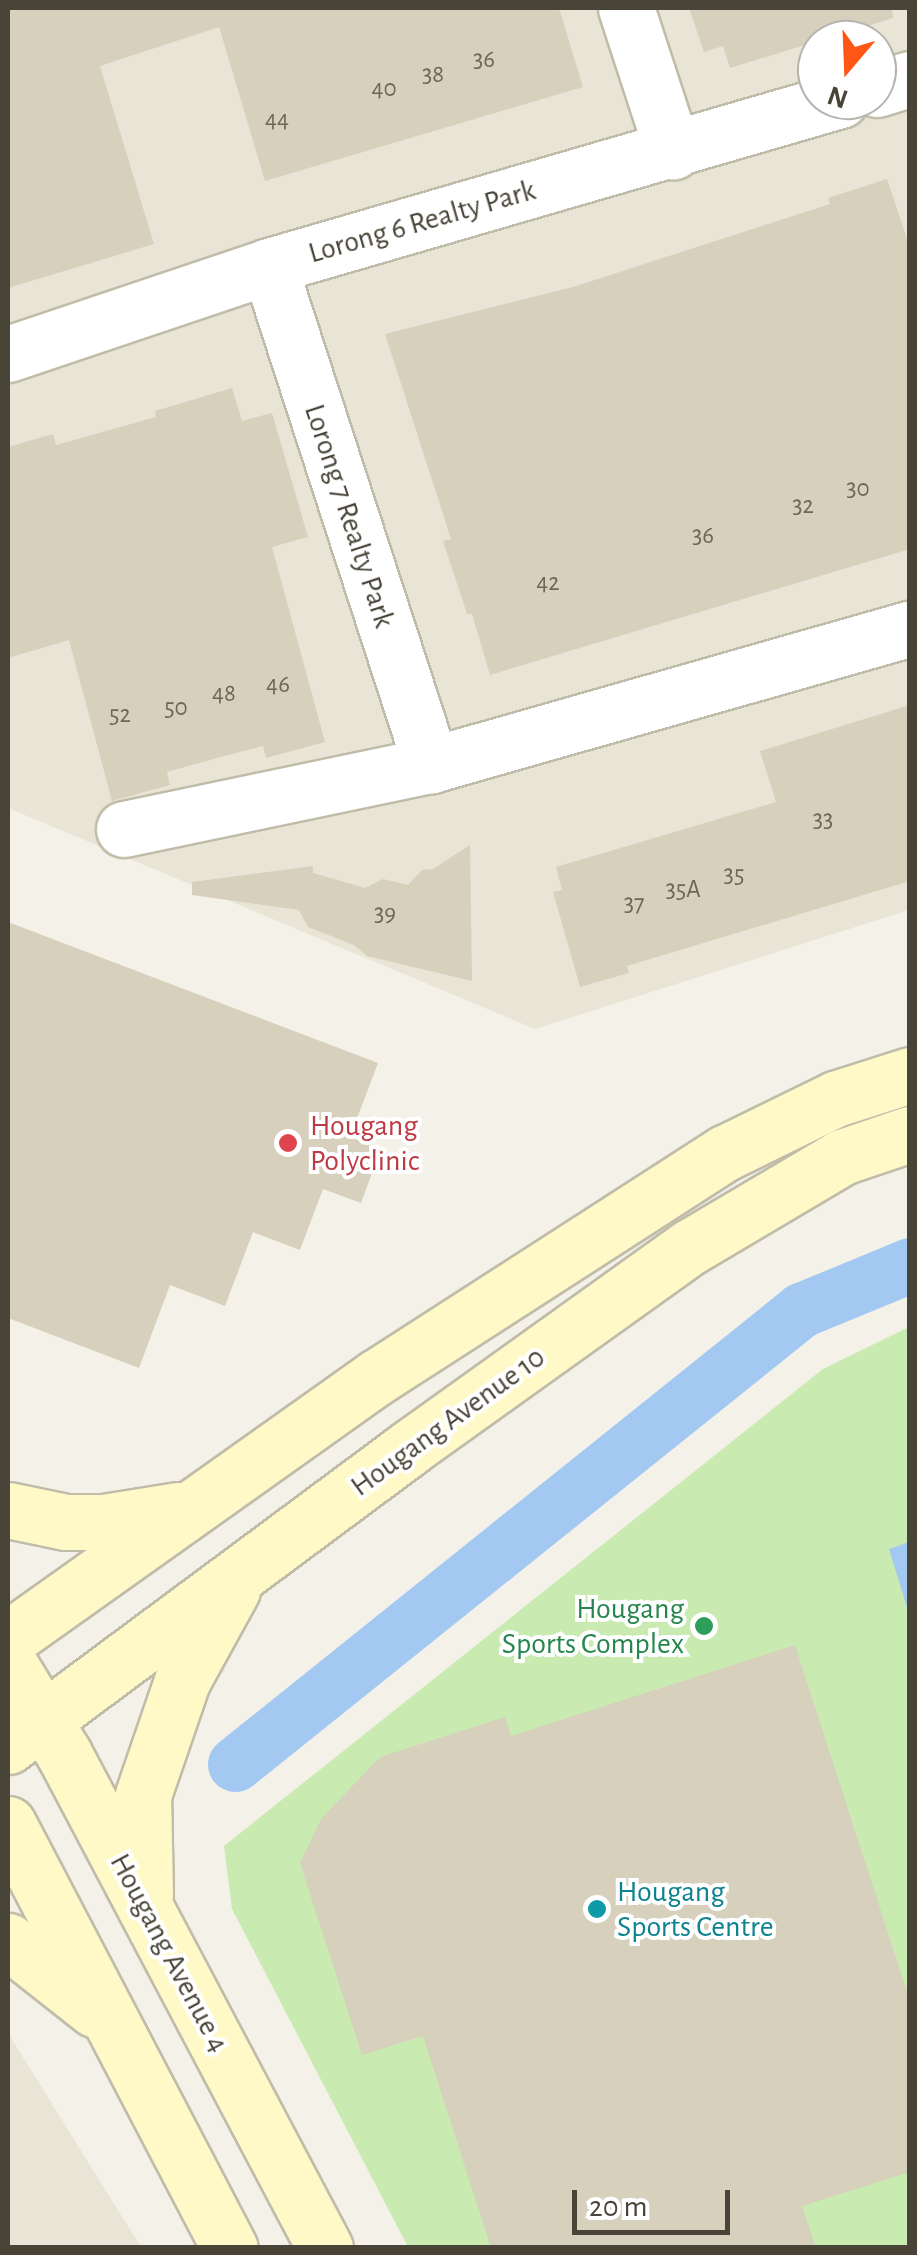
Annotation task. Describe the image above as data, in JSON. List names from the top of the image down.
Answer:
{
  "streets": {
    "main road": ["Hougang Avenue 10", "Hougang Avenue 4"],
    "street": ["Lorong 6 Realty Park", "Lorong 7 Realty Park"]
  },
  "crossings": [
    ["Lorong 6 Realty Park", "Lorong 7 Realty Park"],
    ["Hougang Avenue 10", "Hougang Avenue 4"]
  ],
  "places": ["Hougang Polyclinic", "Hougang Sports Complex", "Hougang Sports Centre"],
  "house_numbers": [
    "36",
    "38",
    "40",
    "44",
    "30",
    "32",
    "36",
    "42",
    "46",
    "48",
    "50",
    "52",
    "33",
    "35",
    "35A",
    "37",
    "39"
  ],
  "scale_bar": "20 m",
  "north": "bottom"
}
